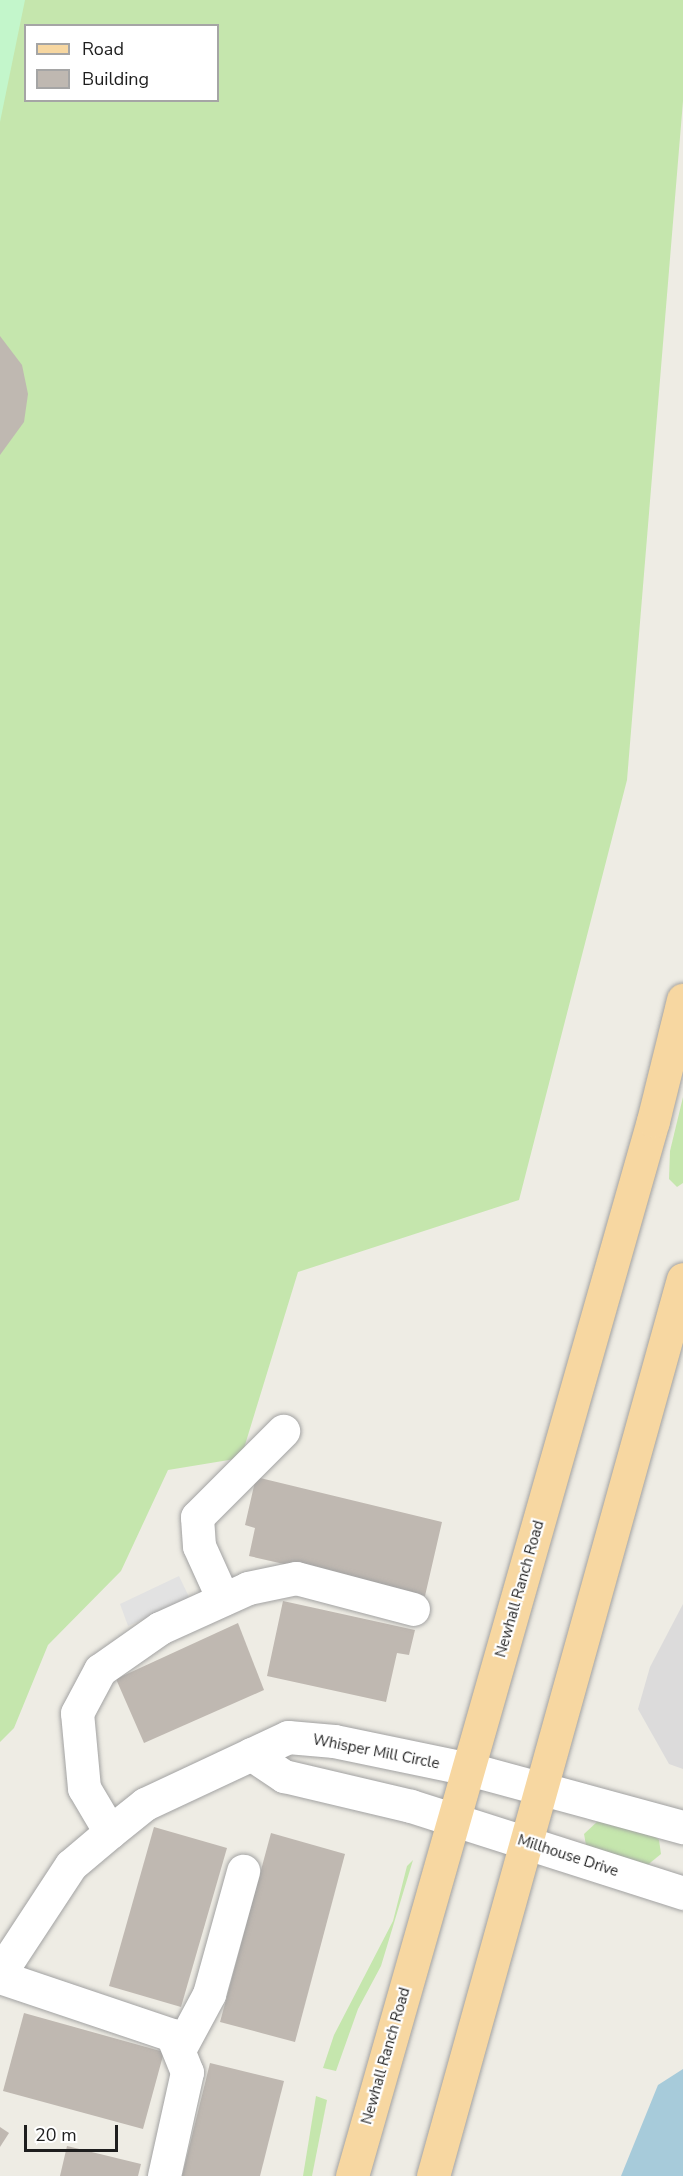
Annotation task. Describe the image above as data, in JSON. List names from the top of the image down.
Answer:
{
  "streets": {
    "main road": ["Newhall Ranch Road"],
    "street": ["Whisper Mill Circle", "Millhouse Drive"]
  },
  "crossings": [
    ["Newhall Ranch Road", "Whisper Mill Circle"],
    ["Newhall Ranch Road", "Millhouse Drive"]
  ],
  "legend": ["Road", "Building"],
  "scale_bar": "20 m"
}
